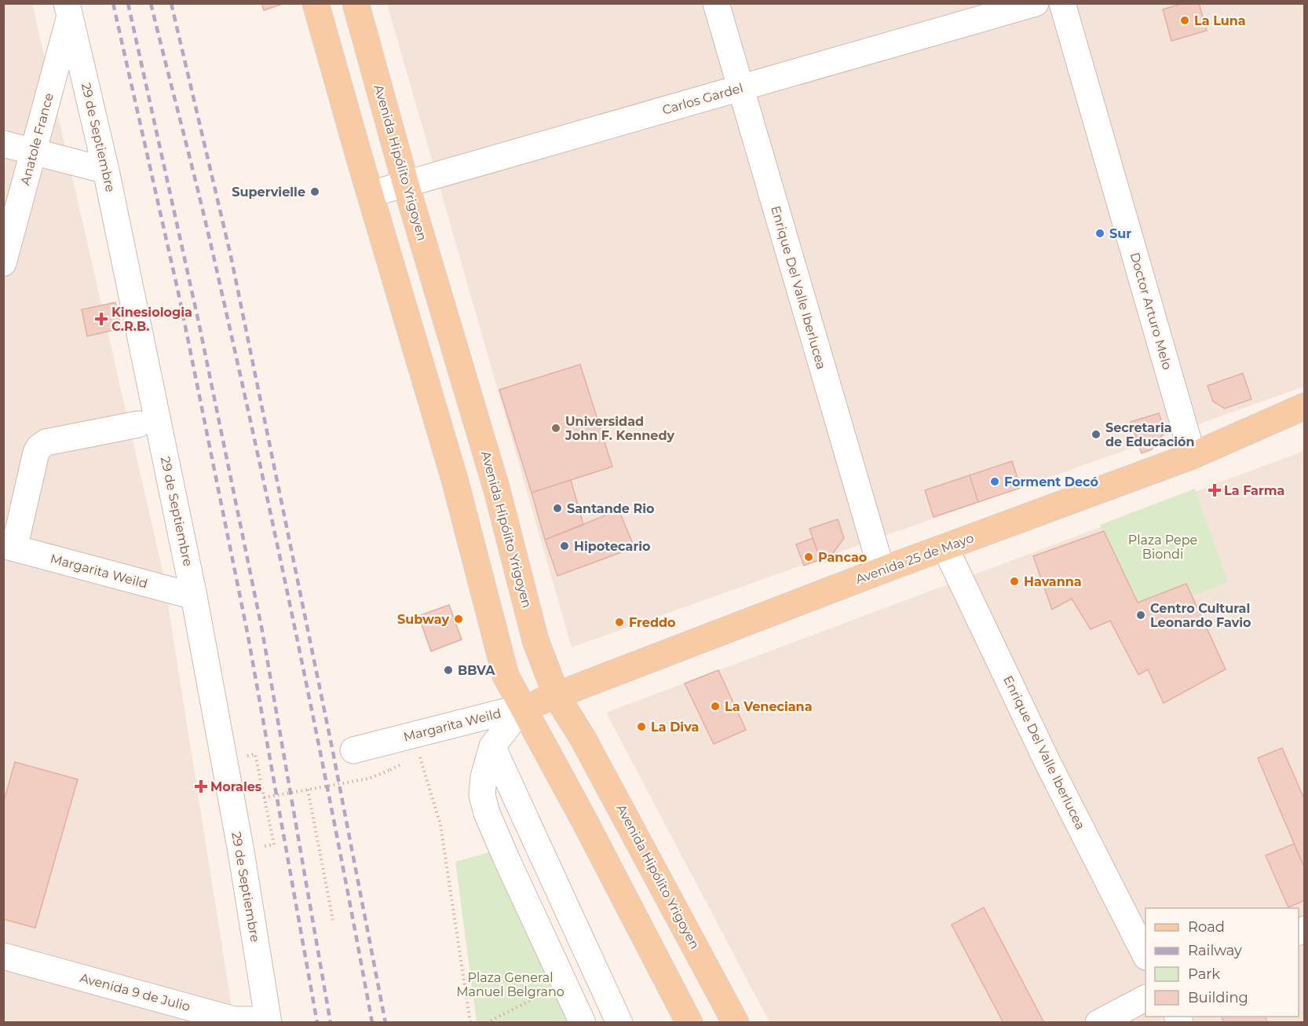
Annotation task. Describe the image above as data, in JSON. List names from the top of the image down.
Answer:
{
  "streets": {
    "main road": ["Avenida Hipólito Yrigoyen", "Avenida 25 de Mayo"],
    "street": [
      "Carlos Gardel",
      "29 de Septiembre",
      "Anatole France",
      "Enrique Del Valle Iberlucea",
      "Doctor Arturo Melo",
      "Margarita Weild",
      "Avenida 9 de Julio"
    ]
  },
  "crossings": [
    ["Carlos Gardel", "Avenida Hipólito Yrigoyen"],
    ["Carlos Gardel", "Enrique Del Valle Iberlucea"],
    ["29 de Septiembre", "Anatole France"],
    ["29 de Septiembre", "Margarita Weild"],
    ["29 de Septiembre", "Avenida 9 de Julio"],
    ["Avenida Hipólito Yrigoyen", "Avenida 25 de Mayo"],
    ["Enrique Del Valle Iberlucea", "Avenida 25 de Mayo"],
    ["Doctor Arturo Melo", "Avenida 25 de Mayo"],
    ["Avenida 25 de Mayo", "Margarita Weild"]
  ],
  "parks": ["Plaza Pepe Biondi", "Plaza General Manuel Belgrano"],
  "places": {
    "other": [
      "La Luna",
      "Supervielle",
      "Sur",
      "Universidad John F. Kennedy",
      "Secretaria de Educación",
      "Forment Decó",
      "Santande Rio",
      "Hipotecario",
      "Pancao",
      "Havanna",
      "Centro Cultural Leonardo Favio",
      "Subway",
      "Freddo",
      "BBVA",
      "La Veneciana",
      "La Diva"
    ],
    "health": ["Kinesiologia C.R.B.", "La Farma", "Morales"]
  },
  "legend": [
    "Road",
    "Railway",
    "Park",
    "Building"
  ]
}
